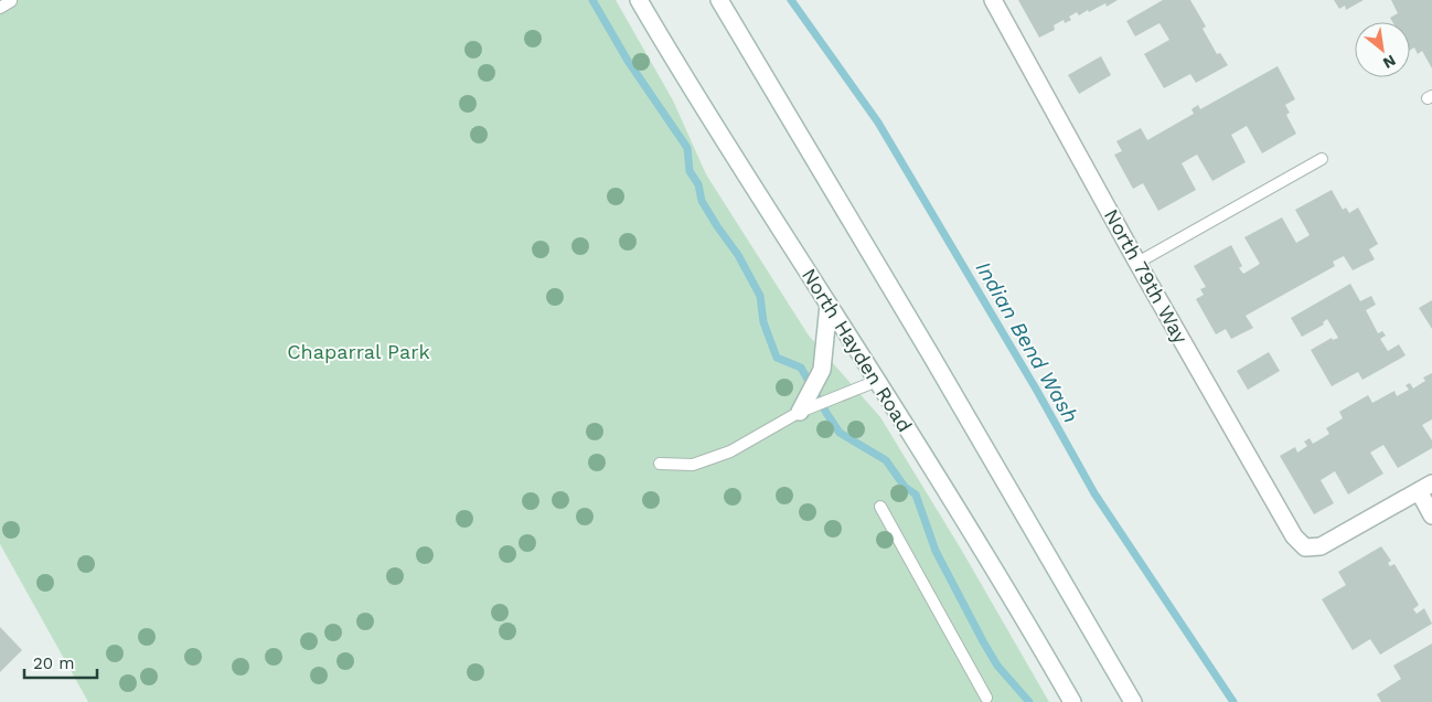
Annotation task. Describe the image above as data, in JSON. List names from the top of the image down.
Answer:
{
  "streets": {
    "main road": ["North 79th Way", "North Hayden Road"]
  },
  "water": ["Indian Bend Wash"],
  "parks": ["Chaparral Park"],
  "scale_bar": "20 m",
  "north": "bottom right"
}
